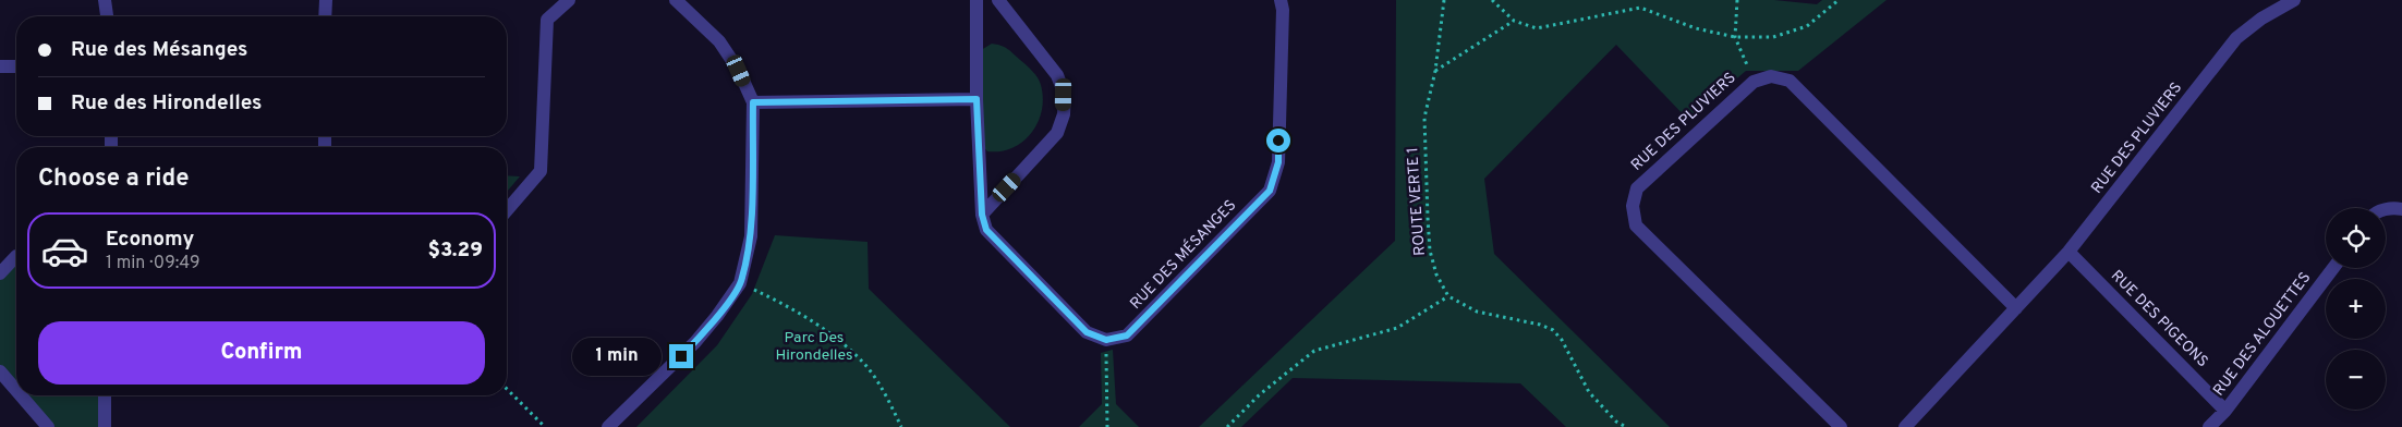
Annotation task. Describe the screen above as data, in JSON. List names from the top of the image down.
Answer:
{
  "streets": {
    "street": [
      "RUE DES PLUVIERS",
      "RUE DES MÉSANGES",
      "RUE DES PIGEONS",
      "RUE DES ALOUETTES"
    ],
    "path": ["ROUTE VERTE 1"]
  },
  "crossings": [
    ["RUE DES PLUVIERS", "RUE DES PIGEONS"],
    ["RUE DES PIGEONS", "RUE DES ALOUETTES"]
  ],
  "parks": ["Parc Des Hirondelles"],
  "page": {
    "banner": ["Rue des Mésanges", "Rue des Hirondelles"],
    "heading": "Choose a ride",
    "map_buttons": ["+", "−"],
    "list": [
      {
        "name": "Economy",
        "note": "1 min · 09:49",
        "value": "$3.29"
      }
    ],
    "buttons": "Confirm",
    "bubble": "1 min"
  }
}
